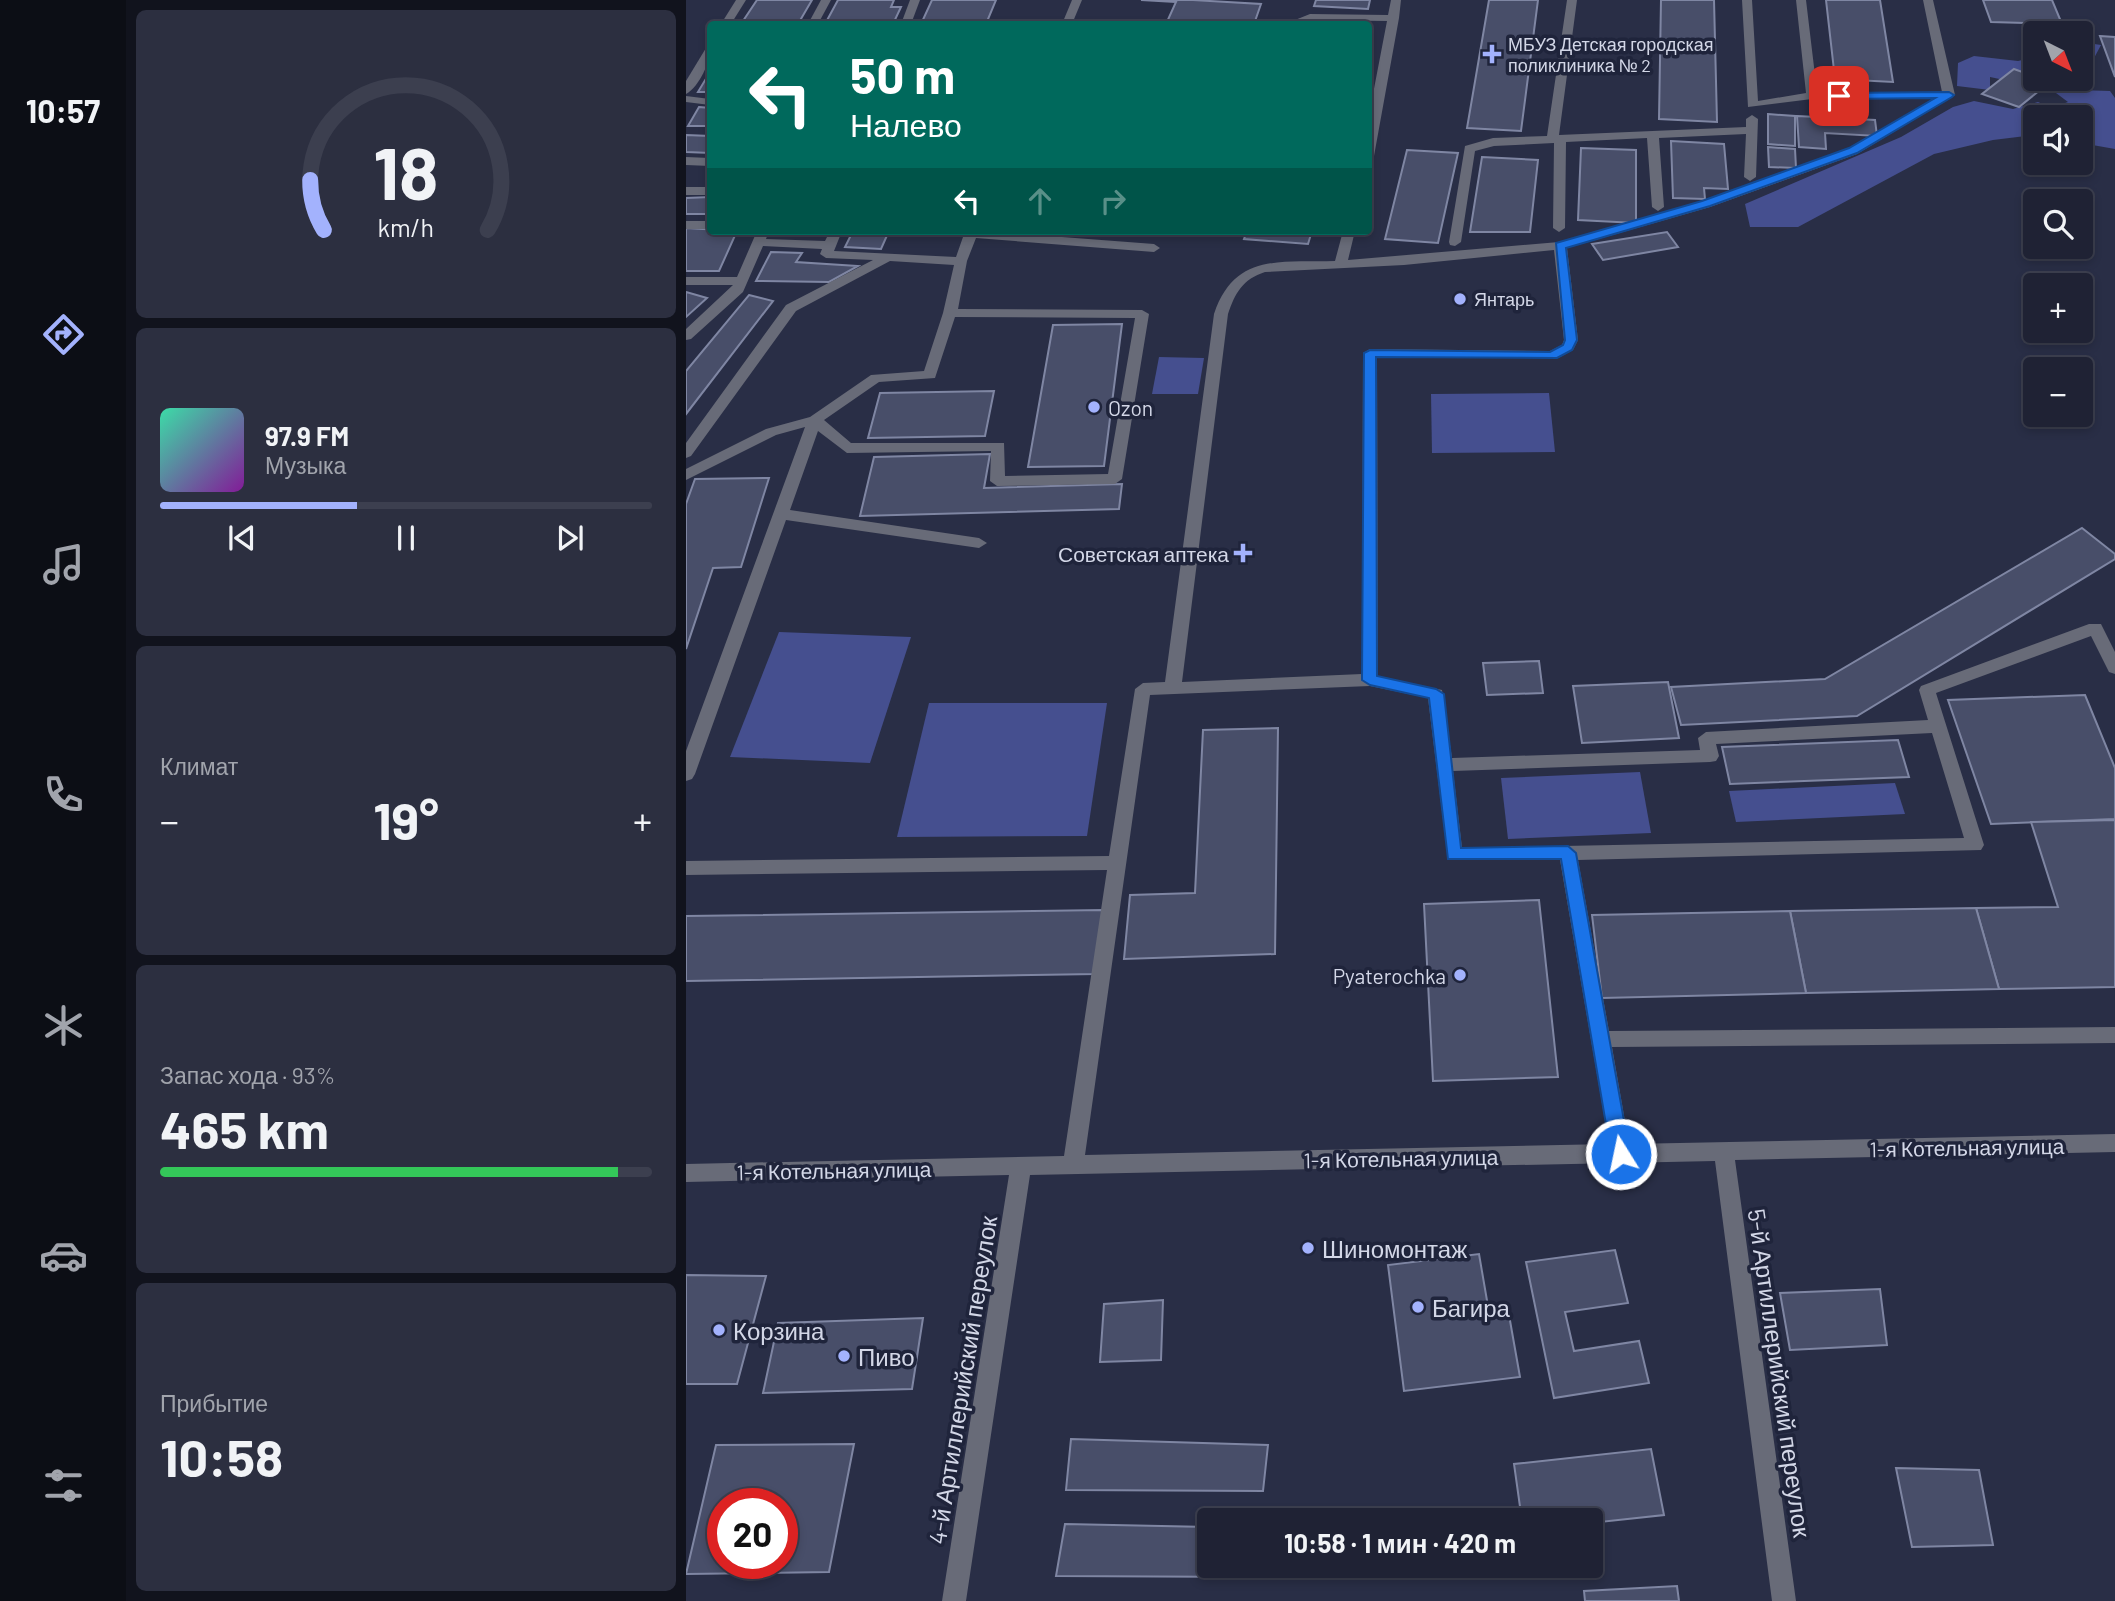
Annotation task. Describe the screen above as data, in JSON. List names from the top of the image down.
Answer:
{
  "streets": {
    "street": ["1-я Котельная улица", "5-й Артиллерийский переулок", "4-й Артиллерийский переулок"]
  },
  "crossings": [
    ["1-я Котельная улица", "5-й Артиллерийский переулок"],
    ["1-я Котельная улица", "4-й Артиллерийский переулок"]
  ],
  "places": {
    "health": ["МБУЗ Детская городская поликлиника № 2", "Советская аптека"],
    "other": [
      "Янтарь",
      "Ozon",
      "Pyaterochka",
      "Шиномонтаж",
      "Багира",
      "Корзина",
      "Пиво"
    ]
  },
  "north": "bottom right",
  "page": {
    "tabs": "10:57",
    "map_buttons": ["+", "−"],
    "turn": ["50 m", "Налево"],
    "song": ["97.9 FM", "Музыка"],
    "tile": [
      "Климат",
      ["Запас хода · 93%", "465 km"],
      ["Прибытие", "10:58"]
    ],
    "heat": ["−", "19°", "+"],
    "limit": "20",
    "trip": "10:58 · 1 мин · 420 m",
    "gauge": ["18", "km/h"]
  }
}
